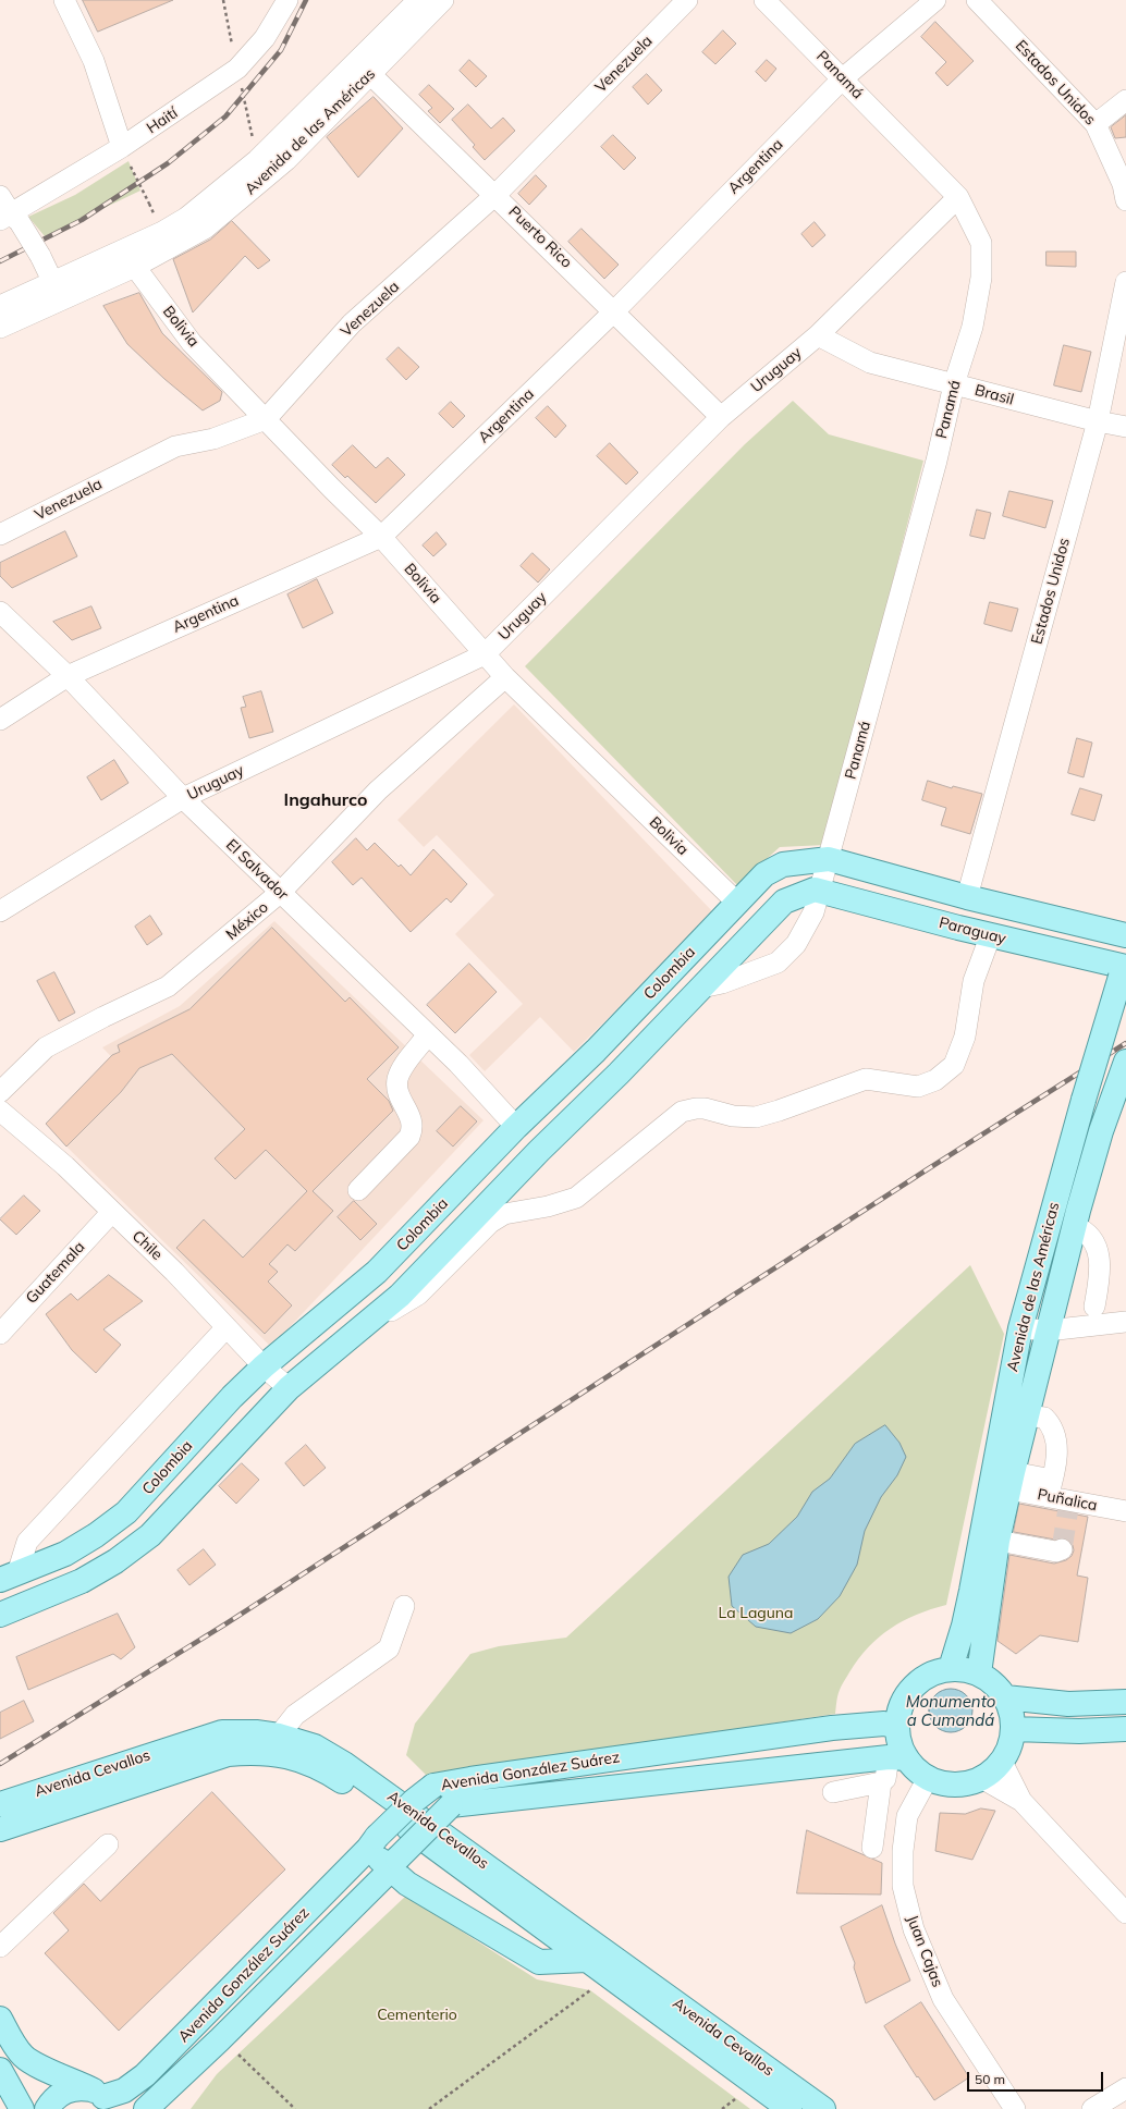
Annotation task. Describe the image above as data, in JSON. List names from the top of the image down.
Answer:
{
  "streets": {
    "main road": [
      "Avenida de las Américas",
      "Paraguay",
      "Colombia",
      "Avenida González Suárez",
      "Avenida Cevallos"
    ],
    "street": [
      "Venezuela",
      "Panamá",
      "Estados Unidos",
      "Haití",
      "Argentina",
      "Puerto Rico",
      "Bolivia",
      "Uruguay",
      "Brasil",
      "El Salvador",
      "México",
      "Chile",
      "Guatemala",
      "Puñalica",
      "Juan Cajas"
    ]
  },
  "crossings": [
    ["Venezuela", "Puerto Rico"],
    ["Venezuela", "Bolivia"],
    ["Panamá", "Argentina"],
    ["Panamá", "Uruguay"],
    ["Panamá", "Brasil"],
    ["Panamá", "Paraguay"],
    ["Panamá", "Colombia"],
    ["Estados Unidos", "Brasil"],
    ["Estados Unidos", "Paraguay"],
    ["Avenida de las Américas", "Puerto Rico"],
    ["Avenida de las Américas", "Bolivia"],
    ["Avenida de las Américas", "Paraguay"],
    ["Avenida de las Américas", "Puñalica"],
    ["Avenida de las Américas", "Avenida González Suárez"],
    ["Avenida de las Américas", "Juan Cajas"],
    ["Argentina", "Puerto Rico"],
    ["Argentina", "Bolivia"],
    ["Argentina", "El Salvador"],
    ["Puerto Rico", "Uruguay"],
    ["Bolivia", "Uruguay"],
    ["Bolivia", "México"],
    ["Bolivia", "Colombia"],
    ["Uruguay", "Brasil"],
    ["Uruguay", "El Salvador"],
    ["El Salvador", "México"],
    ["El Salvador", "Colombia"],
    ["Paraguay", "Colombia"],
    ["Colombia", "Chile"],
    ["Chile", "Guatemala"],
    ["Avenida González Suárez", "Juan Cajas"]
  ],
  "districts": ["Ingahurco"],
  "water": ["Monumento a Cumandá"],
  "parks": ["La Laguna", "Cementerio"],
  "scale_bar": "50 m"
}
